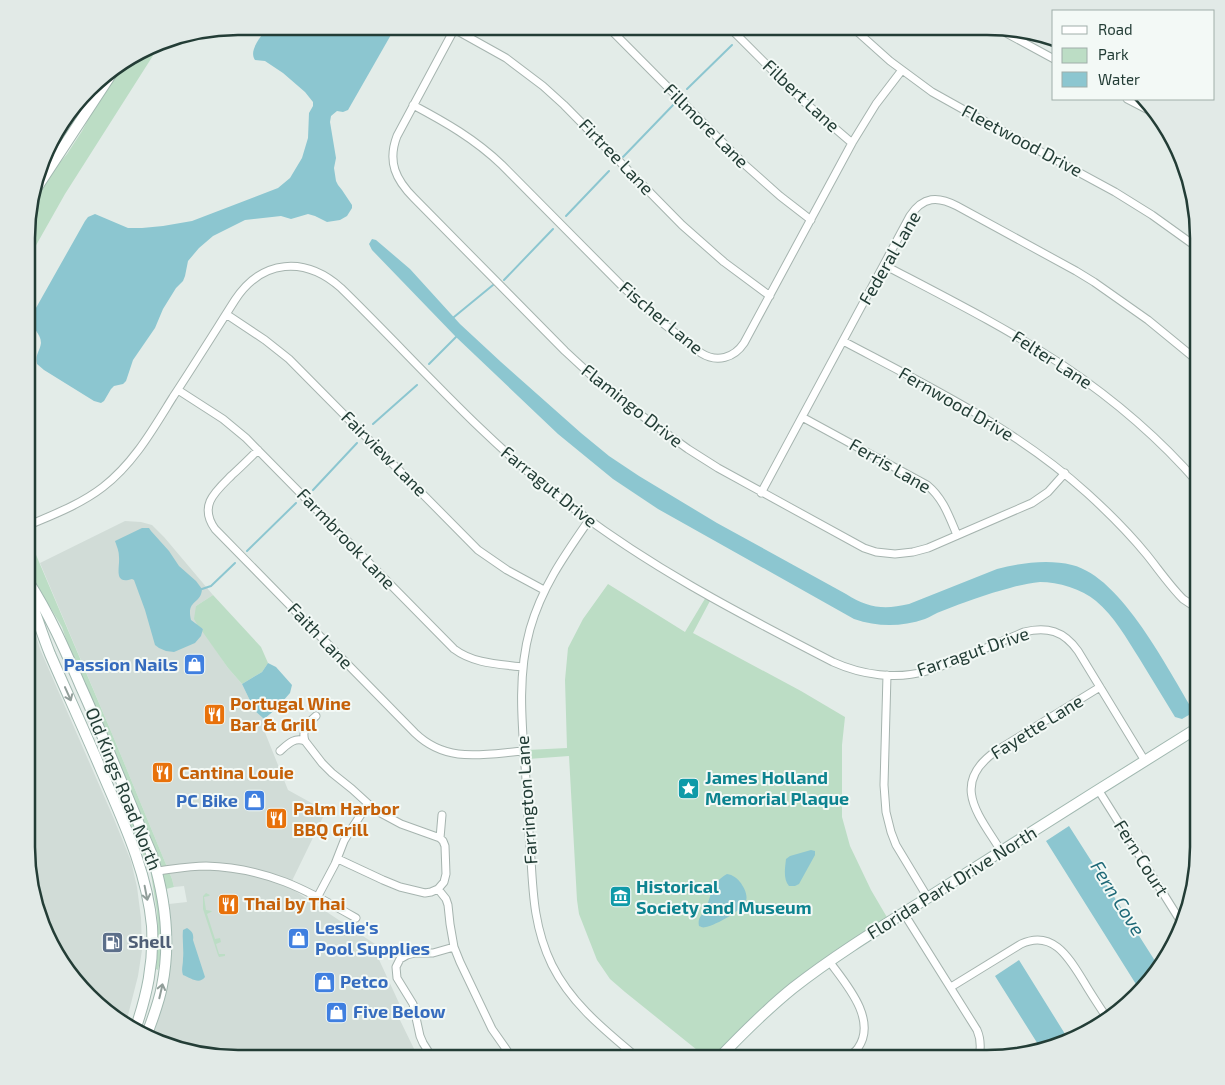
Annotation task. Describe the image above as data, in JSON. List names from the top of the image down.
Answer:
{
  "streets": {
    "street": [
      "Filbert Lane",
      "Fillmore Lane",
      "Fleetwood Drive",
      "Firtree Lane",
      "Federal Lane",
      "Fischer Lane",
      "Felter Lane",
      "Fernwood Drive",
      "Flamingo Drive",
      "Fairview Lane",
      "Ferris Lane",
      "Farragut Drive",
      "Farmbrook Lane",
      "Faith Lane",
      "Fayette Lane",
      "Old Kings Road North",
      "Farrington Lane",
      "Fern Court",
      "Florida Park Drive North"
    ]
  },
  "crossings": [
    ["Filbert Lane", "Fischer Lane"],
    ["Fillmore Lane", "Fischer Lane"],
    ["Fleetwood Drive", "Fischer Lane"],
    ["Firtree Lane", "Fischer Lane"],
    ["Federal Lane", "Felter Lane"],
    ["Federal Lane", "Fernwood Drive"],
    ["Federal Lane", "Flamingo Drive"],
    ["Federal Lane", "Ferris Lane"],
    ["Fischer Lane", "Flamingo Drive"],
    ["Fernwood Drive", "Flamingo Drive"],
    ["Flamingo Drive", "Ferris Lane"],
    ["Fairview Lane", "Farragut Drive"],
    ["Fairview Lane", "Farrington Lane"],
    ["Farragut Drive", "Farmbrook Lane"],
    ["Farragut Drive", "Fayette Lane"],
    ["Farragut Drive", "Farrington Lane"],
    ["Farragut Drive", "Florida Park Drive North"],
    ["Farmbrook Lane", "Faith Lane"],
    ["Farmbrook Lane", "Farrington Lane"],
    ["Faith Lane", "Farrington Lane"],
    ["Fayette Lane", "Florida Park Drive North"],
    ["Fern Court", "Florida Park Drive North"]
  ],
  "water": ["Fern Cove"],
  "places": {
    "shop": [
      "Passion Nails",
      "PC Bike",
      "Leslie's Pool Supplies",
      "Petco",
      "Five Below"
    ],
    "restaurant": [
      "Portugal Wine Bar & Grill",
      "Cantina Louie",
      "Palm Harbor BBQ Grill",
      "Thai by Thai"
    ],
    "place": ["James Holland Memorial Plaque"],
    "museum": ["Historical Society and Museum"],
    "fuel station": ["Shell"]
  },
  "legend": ["Road", "Park", "Water"]
}
